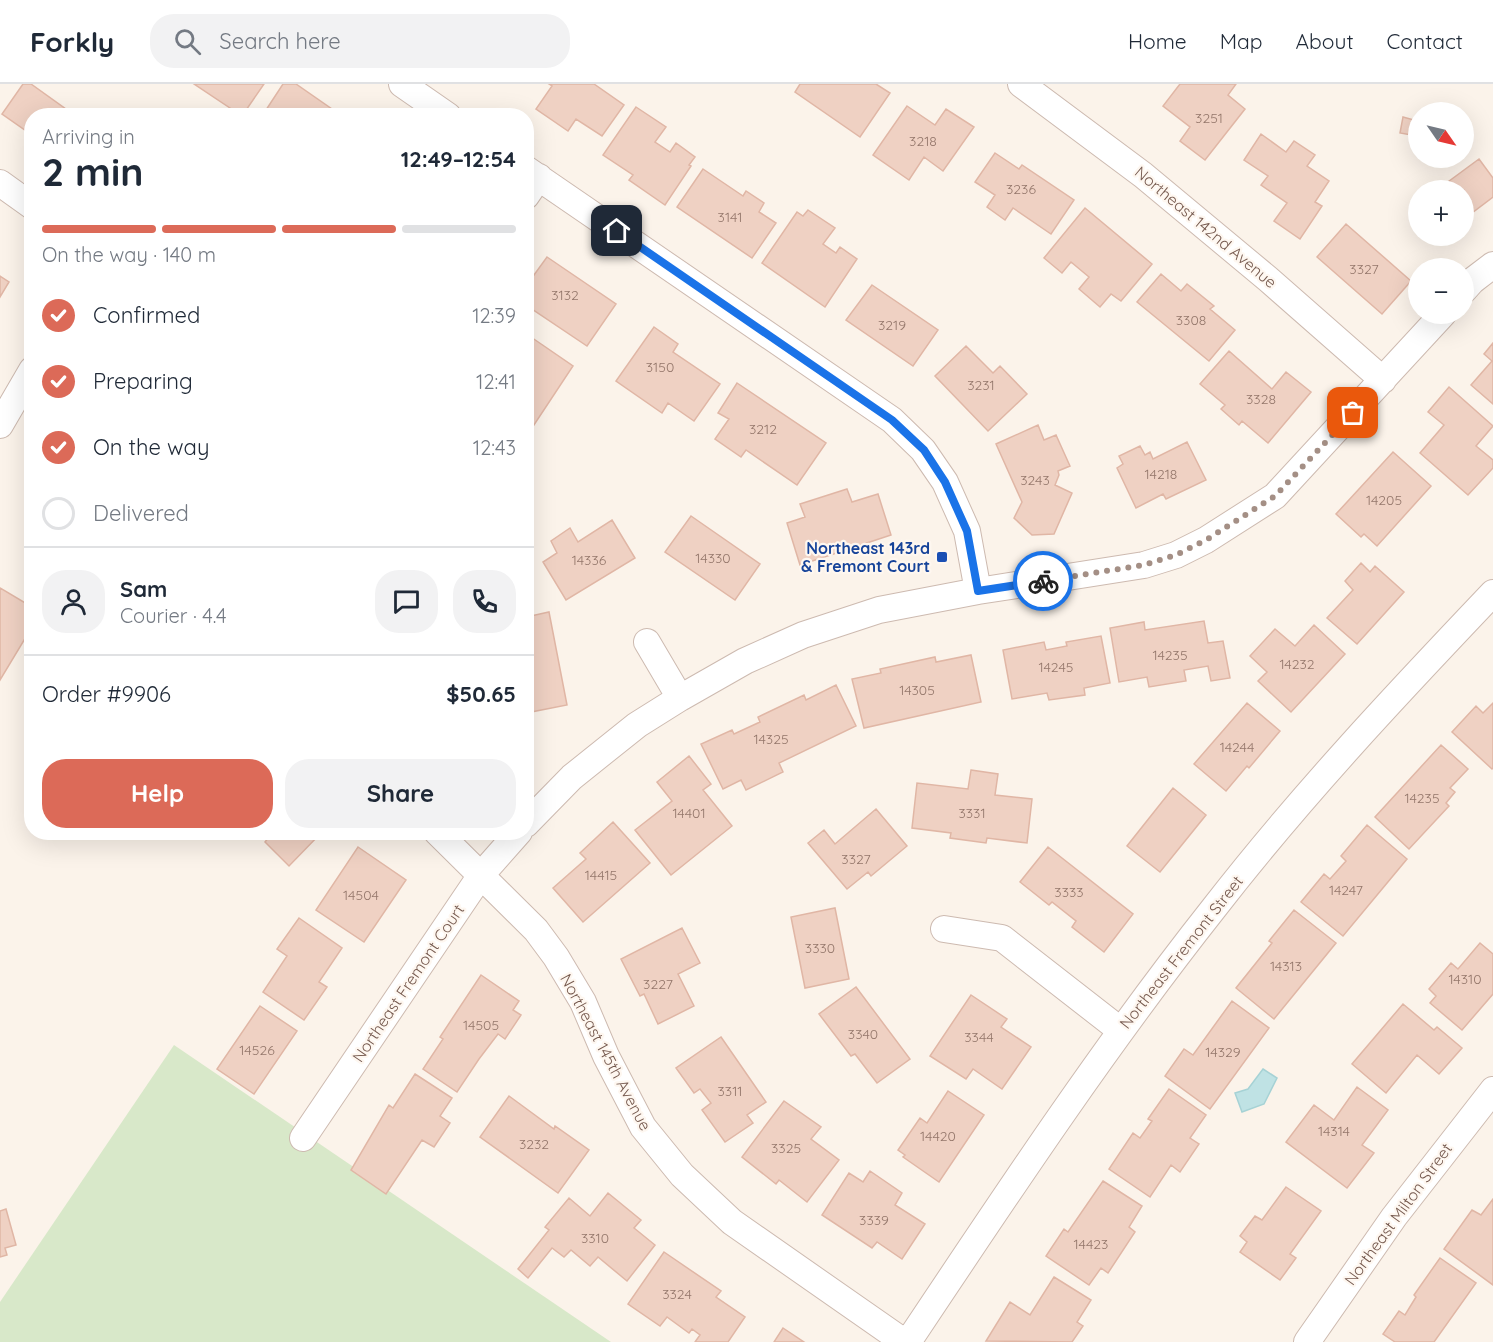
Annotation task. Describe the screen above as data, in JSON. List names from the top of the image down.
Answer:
{
  "streets": {
    "street": [
      "Northeast 142nd Avenue",
      "Northeast Fremont Street",
      "Northeast Fremont Court",
      "Northeast 145th Avenue",
      "Northeast Milton Street"
    ]
  },
  "crossings": [
    ["Northeast Fremont Street", "Northeast 145th Avenue"],
    ["Northeast Fremont Court", "Northeast 145th Avenue"]
  ],
  "places": {
    "transit": ["Northeast 143rd & Fremont Court"]
  },
  "house_numbers": [
    "3251",
    "3218",
    "3236",
    "3141",
    "3327",
    "3132",
    "3308",
    "3219",
    "3150",
    "3231",
    "3328",
    "3212",
    "14218",
    "3243",
    "14205",
    "14330",
    "14336",
    "14235",
    "14232",
    "14245",
    "14305",
    "14325",
    "14244",
    "14235",
    "14401",
    "3331",
    "3327",
    "14415",
    "14247",
    "3333",
    "14504",
    "3330",
    "14313",
    "14310",
    "3227",
    "14505",
    "3340",
    "3344",
    "14526",
    "14329",
    "3311",
    "14314",
    "14420",
    "3232",
    "3325",
    "3339",
    "3310",
    "14423",
    "3324"
  ],
  "north": "bottom right",
  "page": {
    "header": "Forkly",
    "search": "Search here",
    "nav": [
      "Home",
      "Map",
      "About",
      "Contact"
    ],
    "map_buttons": ["+", "−"],
    "heading": ["2 min", "Arriving in", "12:49–12:54"],
    "panel": [
      "Sam",
      "Courier · 4.4",
      "Order #9906",
      "$50.65"
    ],
    "bar": "On the way · 140 m",
    "list": [
      ["Confirmed", "12:39"],
      ["Preparing", "12:41"],
      ["On the way", "12:43"],
      "Delivered"
    ],
    "buttons": ["Help", "Share"]
  }
}
